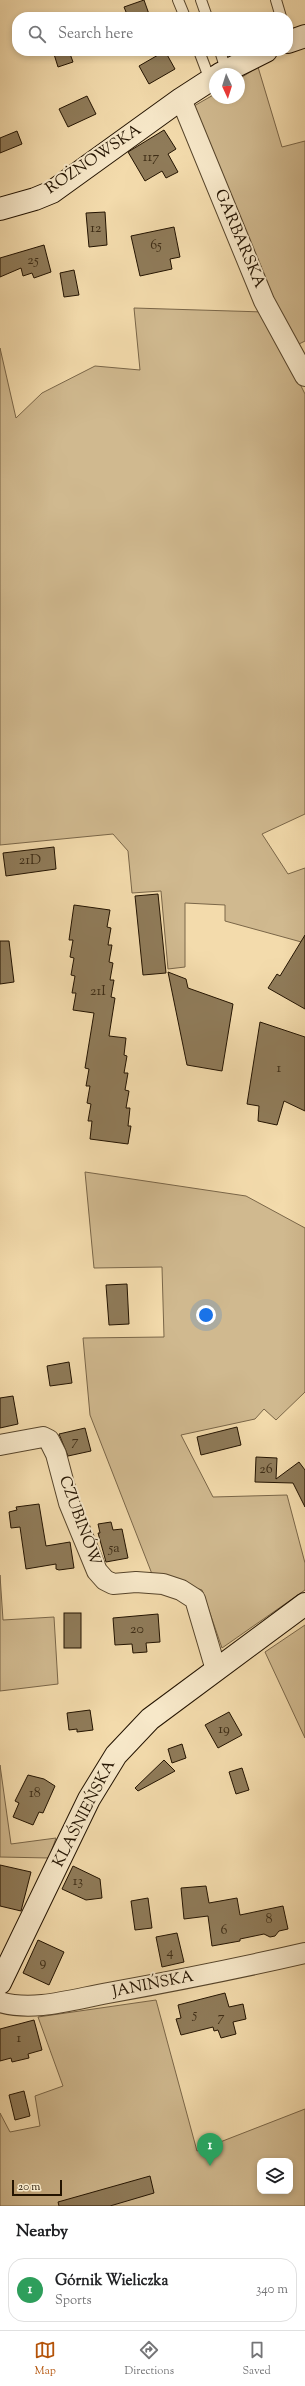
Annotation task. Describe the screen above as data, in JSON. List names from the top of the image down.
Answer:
{
  "streets": {
    "street": [
      "ROŻNOWSKA",
      "GARBARSKA",
      "CZUBINÓW",
      "KLAŚNIEŃSKA",
      "JANIŃSKA"
    ]
  },
  "crossings": [
    ["ROŻNOWSKA", "GARBARSKA"],
    ["CZUBINÓW", "KLAŚNIEŃSKA"]
  ],
  "house_numbers": [
    "117",
    "12",
    "65",
    "25",
    "21D",
    "21I",
    "1",
    "7",
    "26",
    "5a",
    "20",
    "19",
    "18",
    "13",
    "8",
    "6",
    "4",
    "9",
    "5",
    "7",
    "1"
  ],
  "scale_bar": "20 m",
  "north": "bottom",
  "page": {
    "search": "Search here",
    "pins": "1",
    "scale": "20 m",
    "heading": "Nearby",
    "list": [
      {
        "mark": "1",
        "name": "Górnik Wieliczka",
        "note": "Sports",
        "value": "340 m"
      }
    ],
    "nav": ["Map", "Directions", "Saved"]
  }
}
